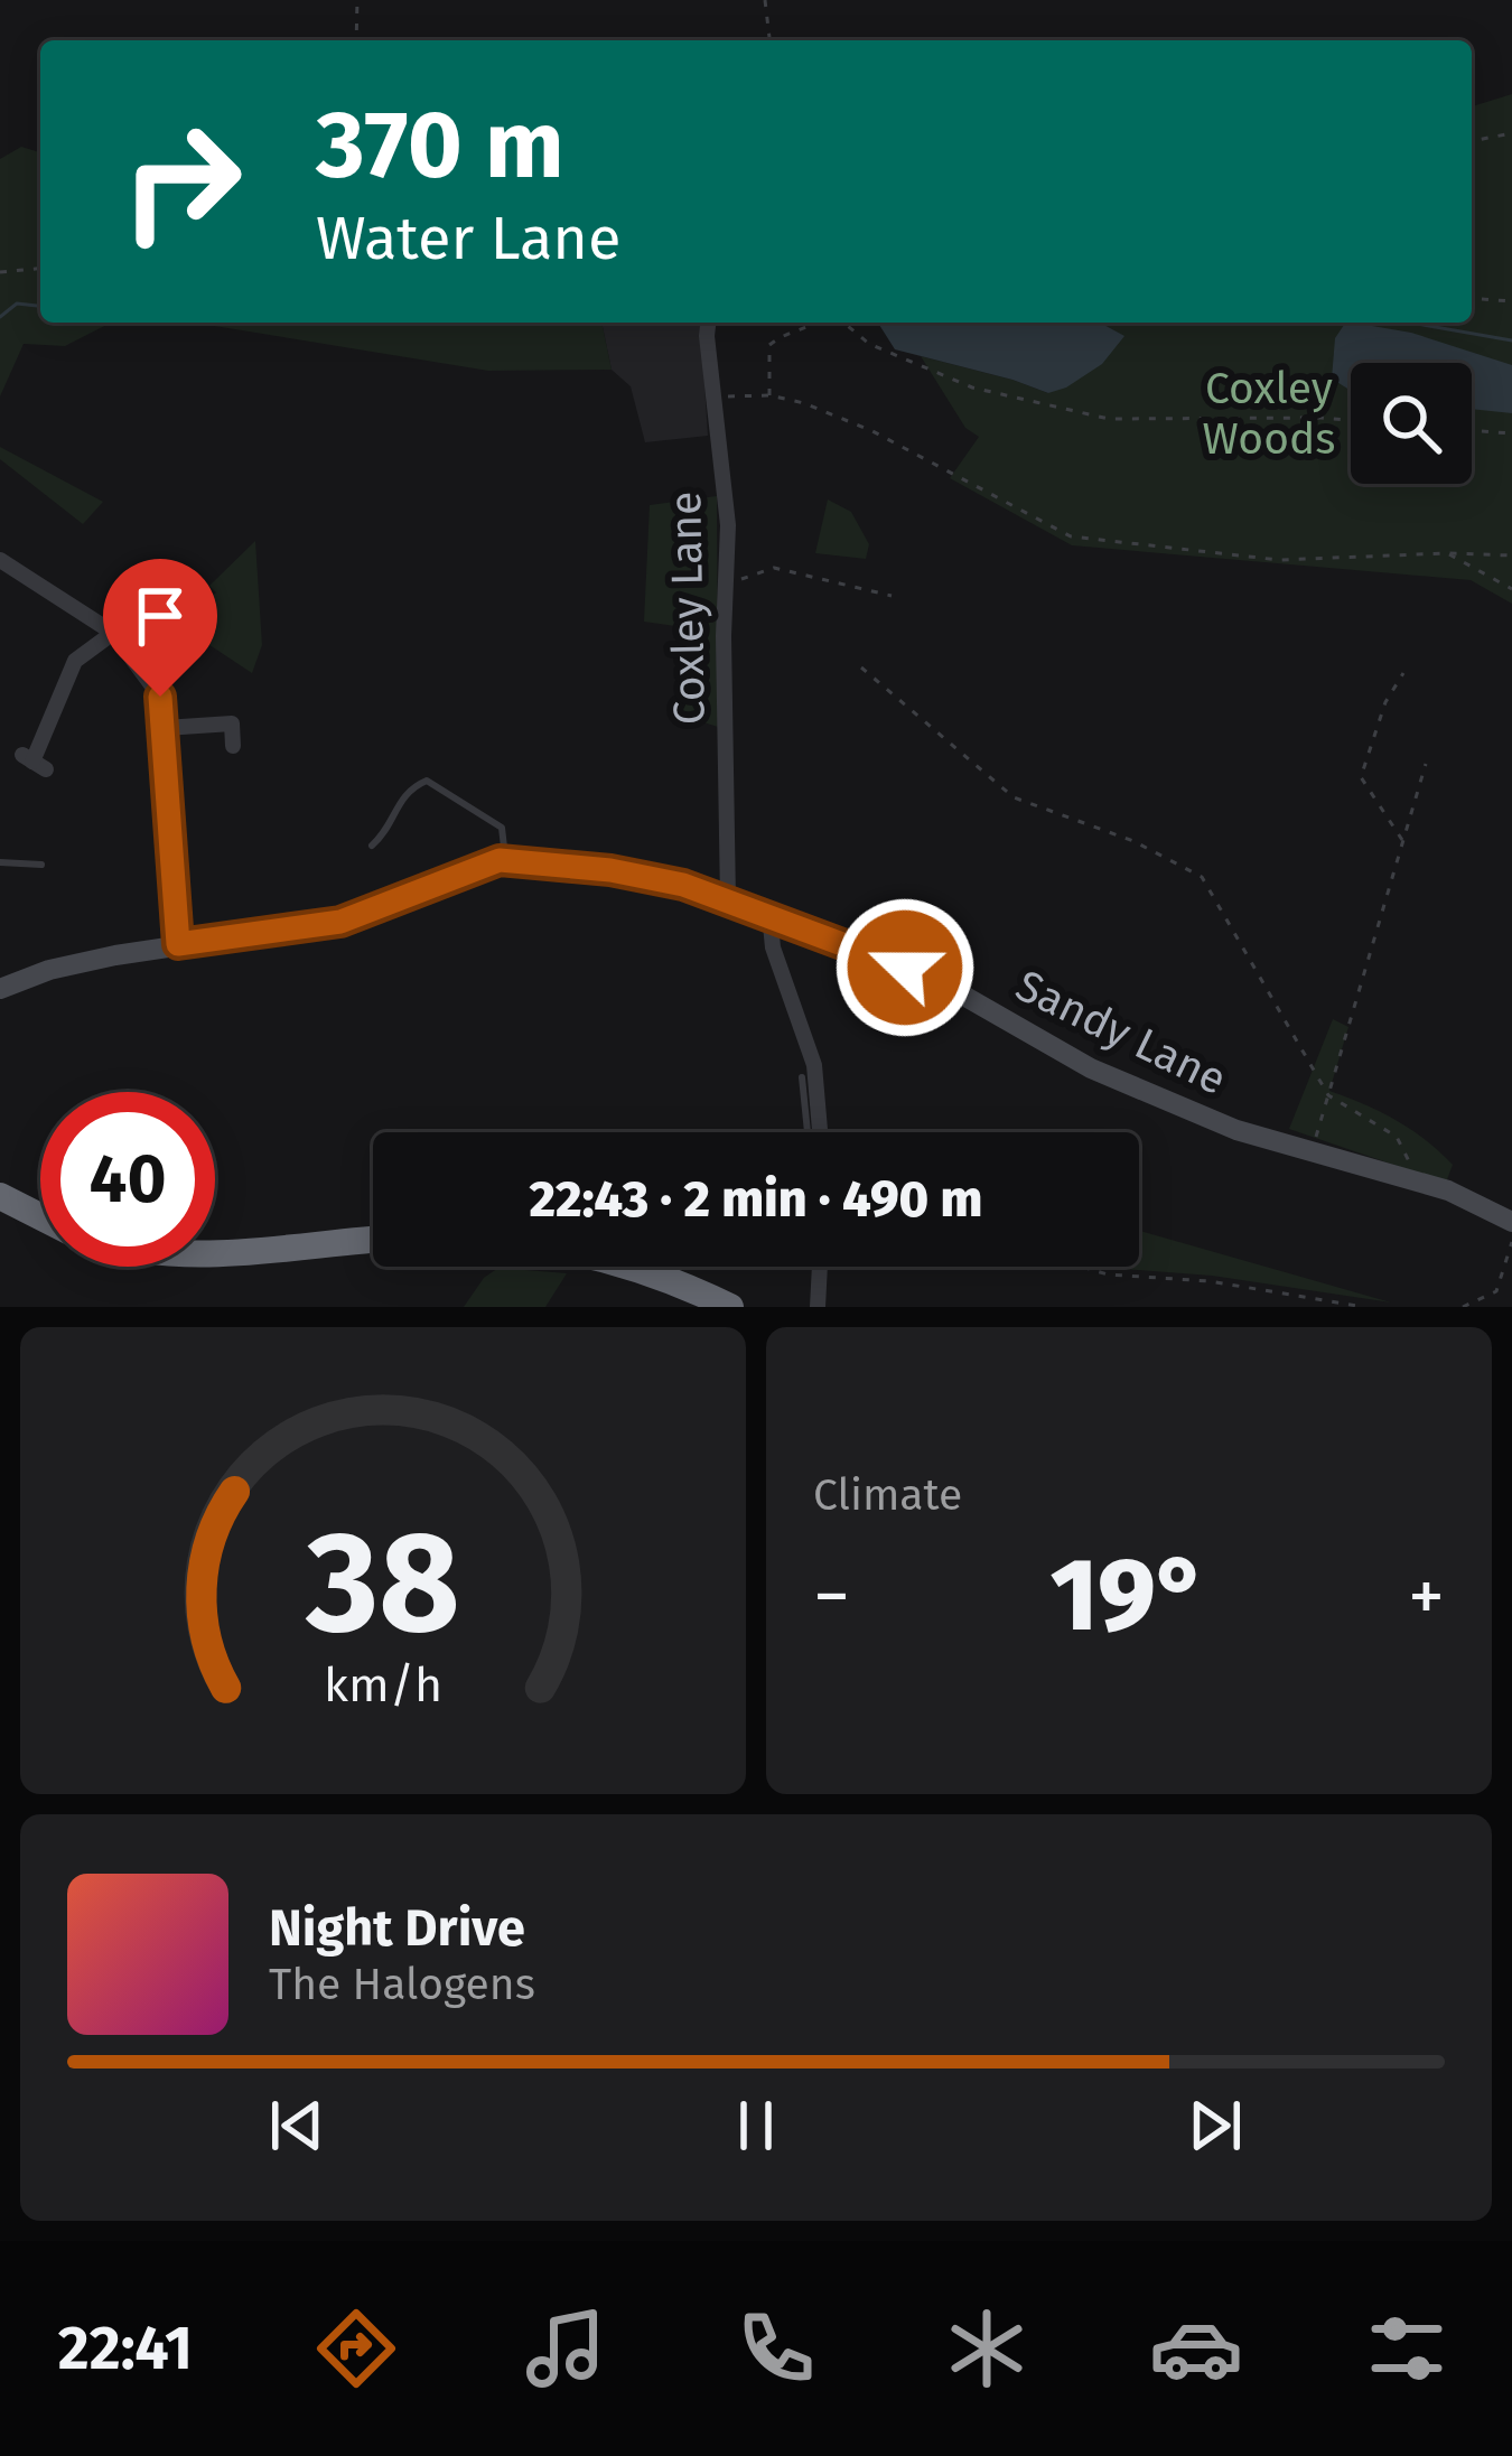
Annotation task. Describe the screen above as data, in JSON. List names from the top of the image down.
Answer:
{
  "streets": {
    "street": ["Coxley Lane", "Sandy Lane"]
  },
  "crossings": [
    ["Coxley Lane", "Sandy Lane"]
  ],
  "parks": ["Coxley Woods"],
  "page": {
    "turn": ["370 m", "Water Lane"],
    "limit": "40",
    "trip": "22:43 · 2 min · 490 m",
    "tile": "Climate",
    "heat": ["−", "19°", "+"],
    "song": ["Night Drive", "The Halogens"],
    "tabs": "22:41",
    "gauge": ["38", "km/h"]
  }
}
